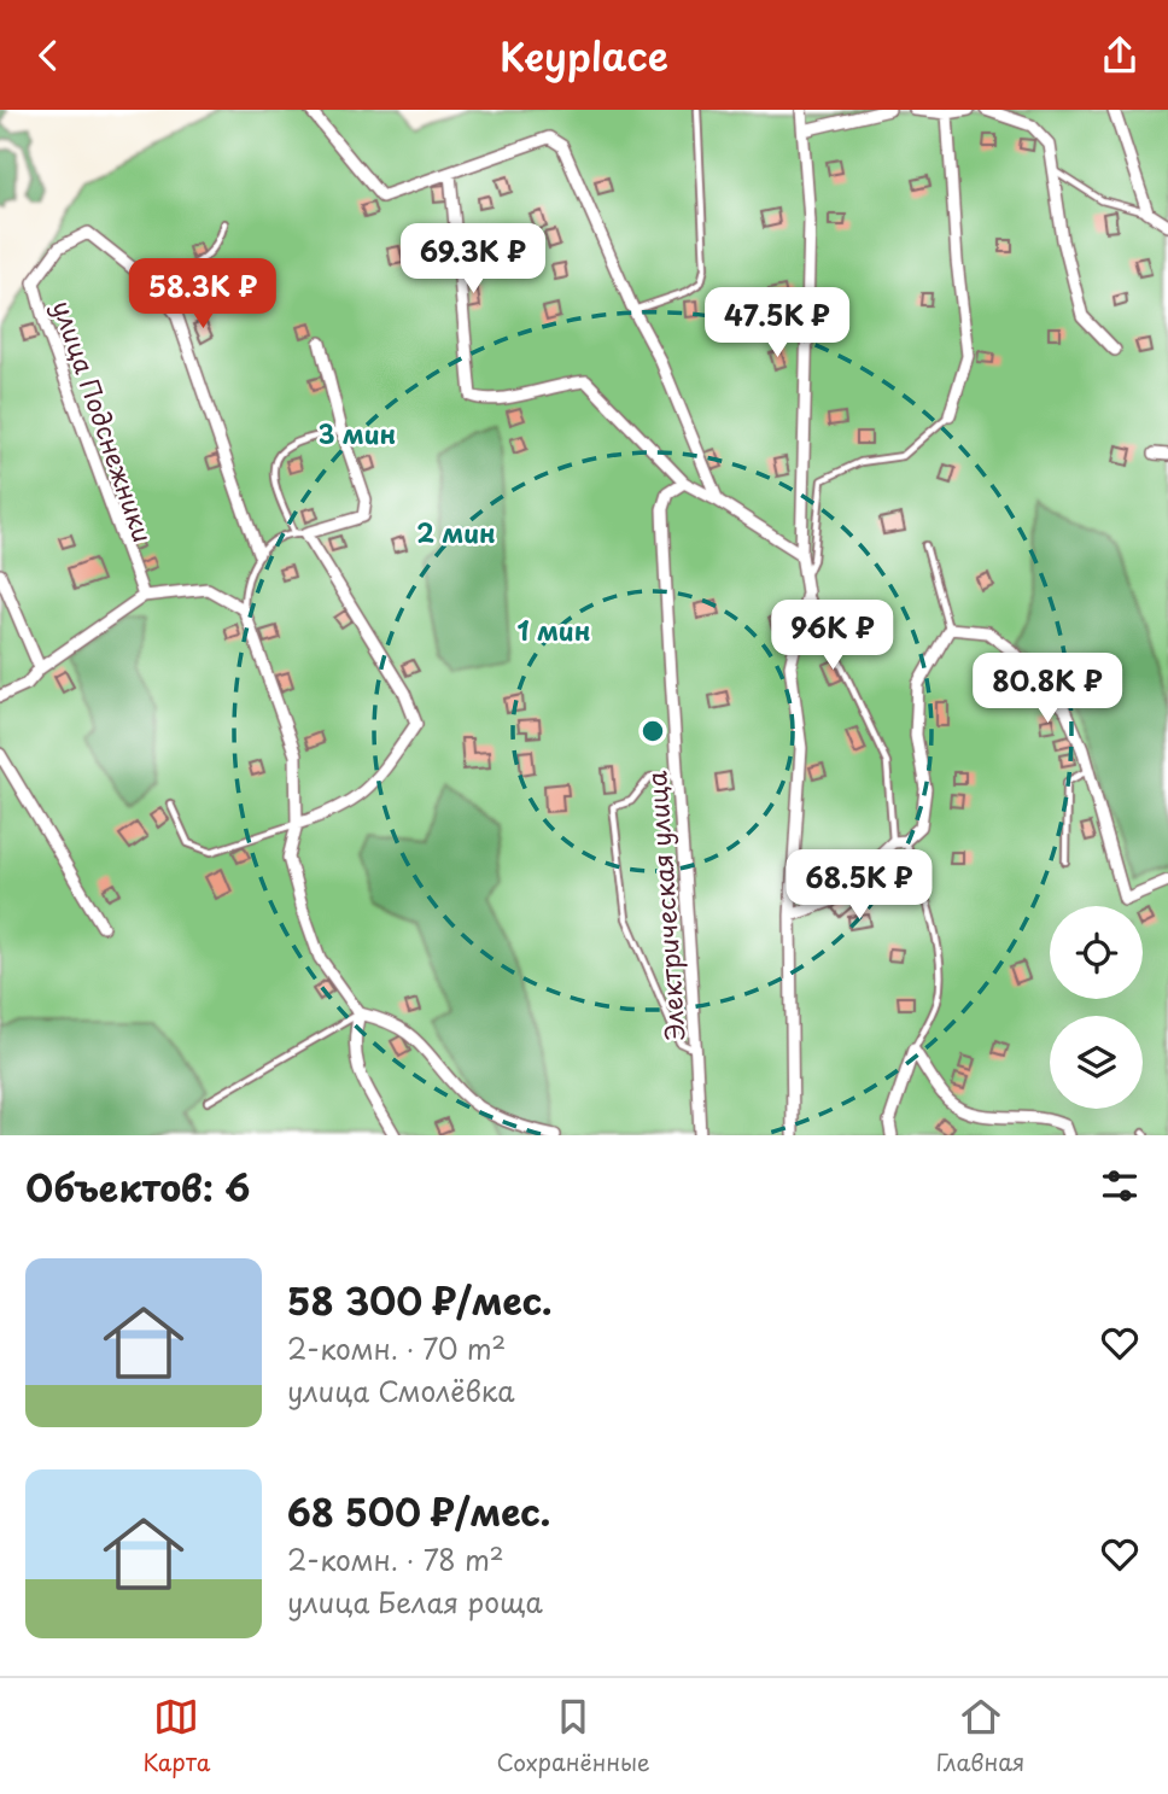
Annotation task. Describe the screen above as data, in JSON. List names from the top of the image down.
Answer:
{
  "streets": {
    "street": ["улица Подснежники", "Электрическая улица"]
  },
  "page": {
    "header": "Keyplace",
    "price": [
      "69.3K ₽",
      "58.3K ₽",
      "47.5K ₽",
      "96K ₽",
      "80.8K ₽",
      "68.5K ₽"
    ],
    "heading": "Объектов: 6",
    "list": [
      {
        "name": "58 300 ₽/мес.",
        "note": "2-комн. · 70 m² · улица Смолёвка"
      },
      {
        "name": "68 500 ₽/мес.",
        "note": "2-комн. · 78 m² · улица Белая роща"
      }
    ],
    "tabs": ["Карта", "Сохранённые", "Главная"]
  },
  "rings": ["3 мин", "2 мин", "1 мин"]
}
